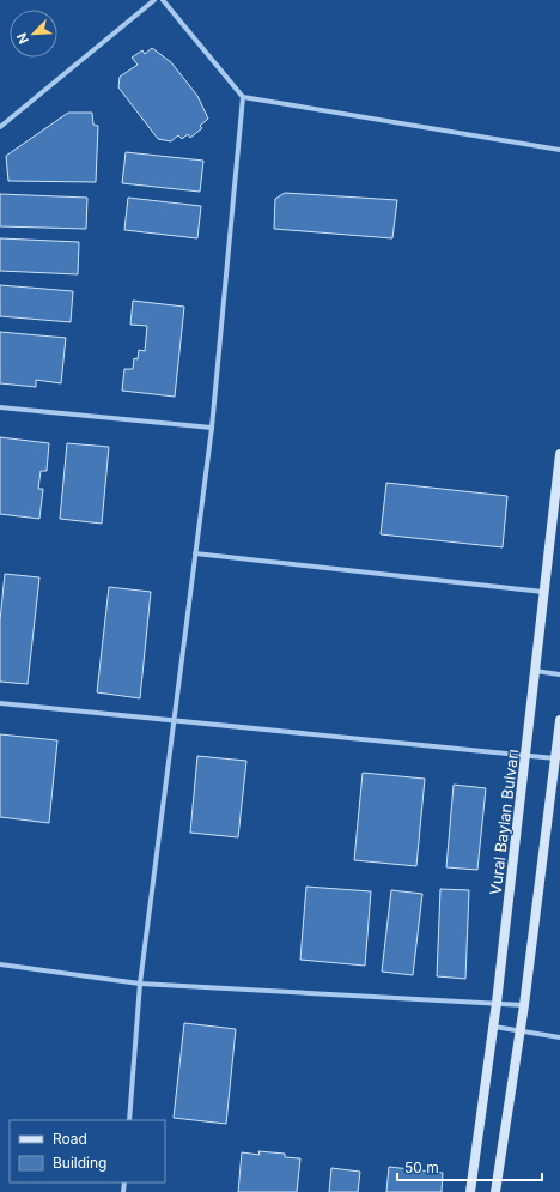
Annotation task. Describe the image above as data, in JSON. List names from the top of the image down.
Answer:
{
  "streets": {
    "main road": ["Vural Baylan Bulvarı"]
  },
  "legend": ["Road", "Building"],
  "scale_bar": "50 m",
  "north": "bottom left"
}
